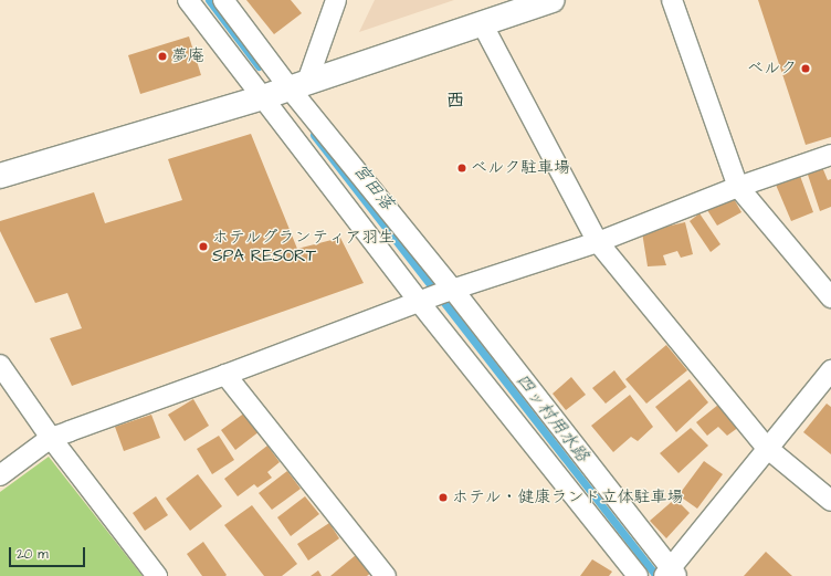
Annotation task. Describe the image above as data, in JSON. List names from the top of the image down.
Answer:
{
  "districts": ["西"],
  "water": ["宮田落", "四ッ村用水路"],
  "places": [
    "夢庵",
    "ベルク",
    "ベルク駐車場",
    "ホテルグランティア羽生 SPA RESORT",
    "ホテル・健康ランド立体駐車場"
  ],
  "scale_bar": "20 m"
}
